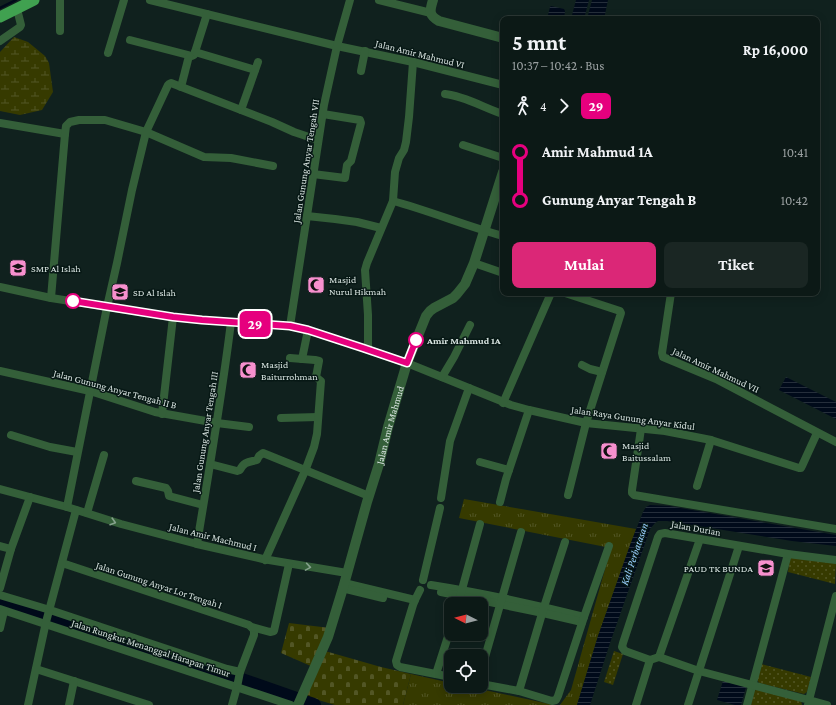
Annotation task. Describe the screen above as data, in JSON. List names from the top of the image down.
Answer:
{
  "streets": {
    "street": [
      "Jalan Amir Mahmud VI",
      "Jalan Gunung Anyar Tengah VII",
      "Jalan Amir Mahmud VII",
      "Jalan Gunung Anyar Tengah II B",
      "Jalan Raya Gunung Anyar Kidul",
      "Jalan Amir Mahmud",
      "Jalan Gunung Anyar Tengah III",
      "Jalan Durian",
      "Jalan Amir Machmud I",
      "Jalan Gunung Anyar Lor Tengah I",
      "Jalan Rungkut Menanggal Harapan Timur"
    ]
  },
  "crossings": [
    ["Jalan Amir Mahmud VI", "Jalan Gunung Anyar Tengah VII"],
    ["Jalan Gunung Anyar Tengah VII", "Jalan Raya Gunung Anyar Kidul"],
    ["Jalan Amir Mahmud VII", "Jalan Raya Gunung Anyar Kidul"],
    ["Jalan Gunung Anyar Tengah II B", "Jalan Gunung Anyar Tengah III"],
    ["Jalan Raya Gunung Anyar Kidul", "Jalan Amir Mahmud"],
    ["Jalan Raya Gunung Anyar Kidul", "Jalan Gunung Anyar Tengah III"],
    ["Jalan Amir Mahmud", "Jalan Amir Machmud I"],
    ["Jalan Amir Mahmud", "Jalan Rungkut Menanggal Harapan Timur"],
    ["Jalan Gunung Anyar Tengah III", "Jalan Amir Machmud I"],
    ["Jalan Amir Machmud I", "Jalan Gunung Anyar Lor Tengah I"],
    ["Jalan Gunung Anyar Lor Tengah I", "Jalan Rungkut Menanggal Harapan Timur"]
  ],
  "water": ["Kali Perbatasan"],
  "places": {
    "school or university": ["SMP Al Islah", "SD Al Islah", "PAUD TK BUNDA"],
    "mosque": ["Masjid Nurul Hikmah", "Masjid Baiturrohman", "Masjid Baitussalam"],
    "other": ["Amir Mahmud 1A"]
  },
  "lines": ["bus line 29"],
  "north": "left",
  "page": {
    "on_map": "29",
    "heading": ["5 mnt", "10:37 – 10:42 · Bus", "Rp 16,000"],
    "legs": ["4", "29"],
    "list": [
      {
        "name": "Amir Mahmud 1A",
        "value": "10:41"
      },
      {
        "name": "Gunung Anyar Tengah B",
        "value": "10:42"
      }
    ],
    "buttons": ["Mulai", "Tiket"]
  }
}
